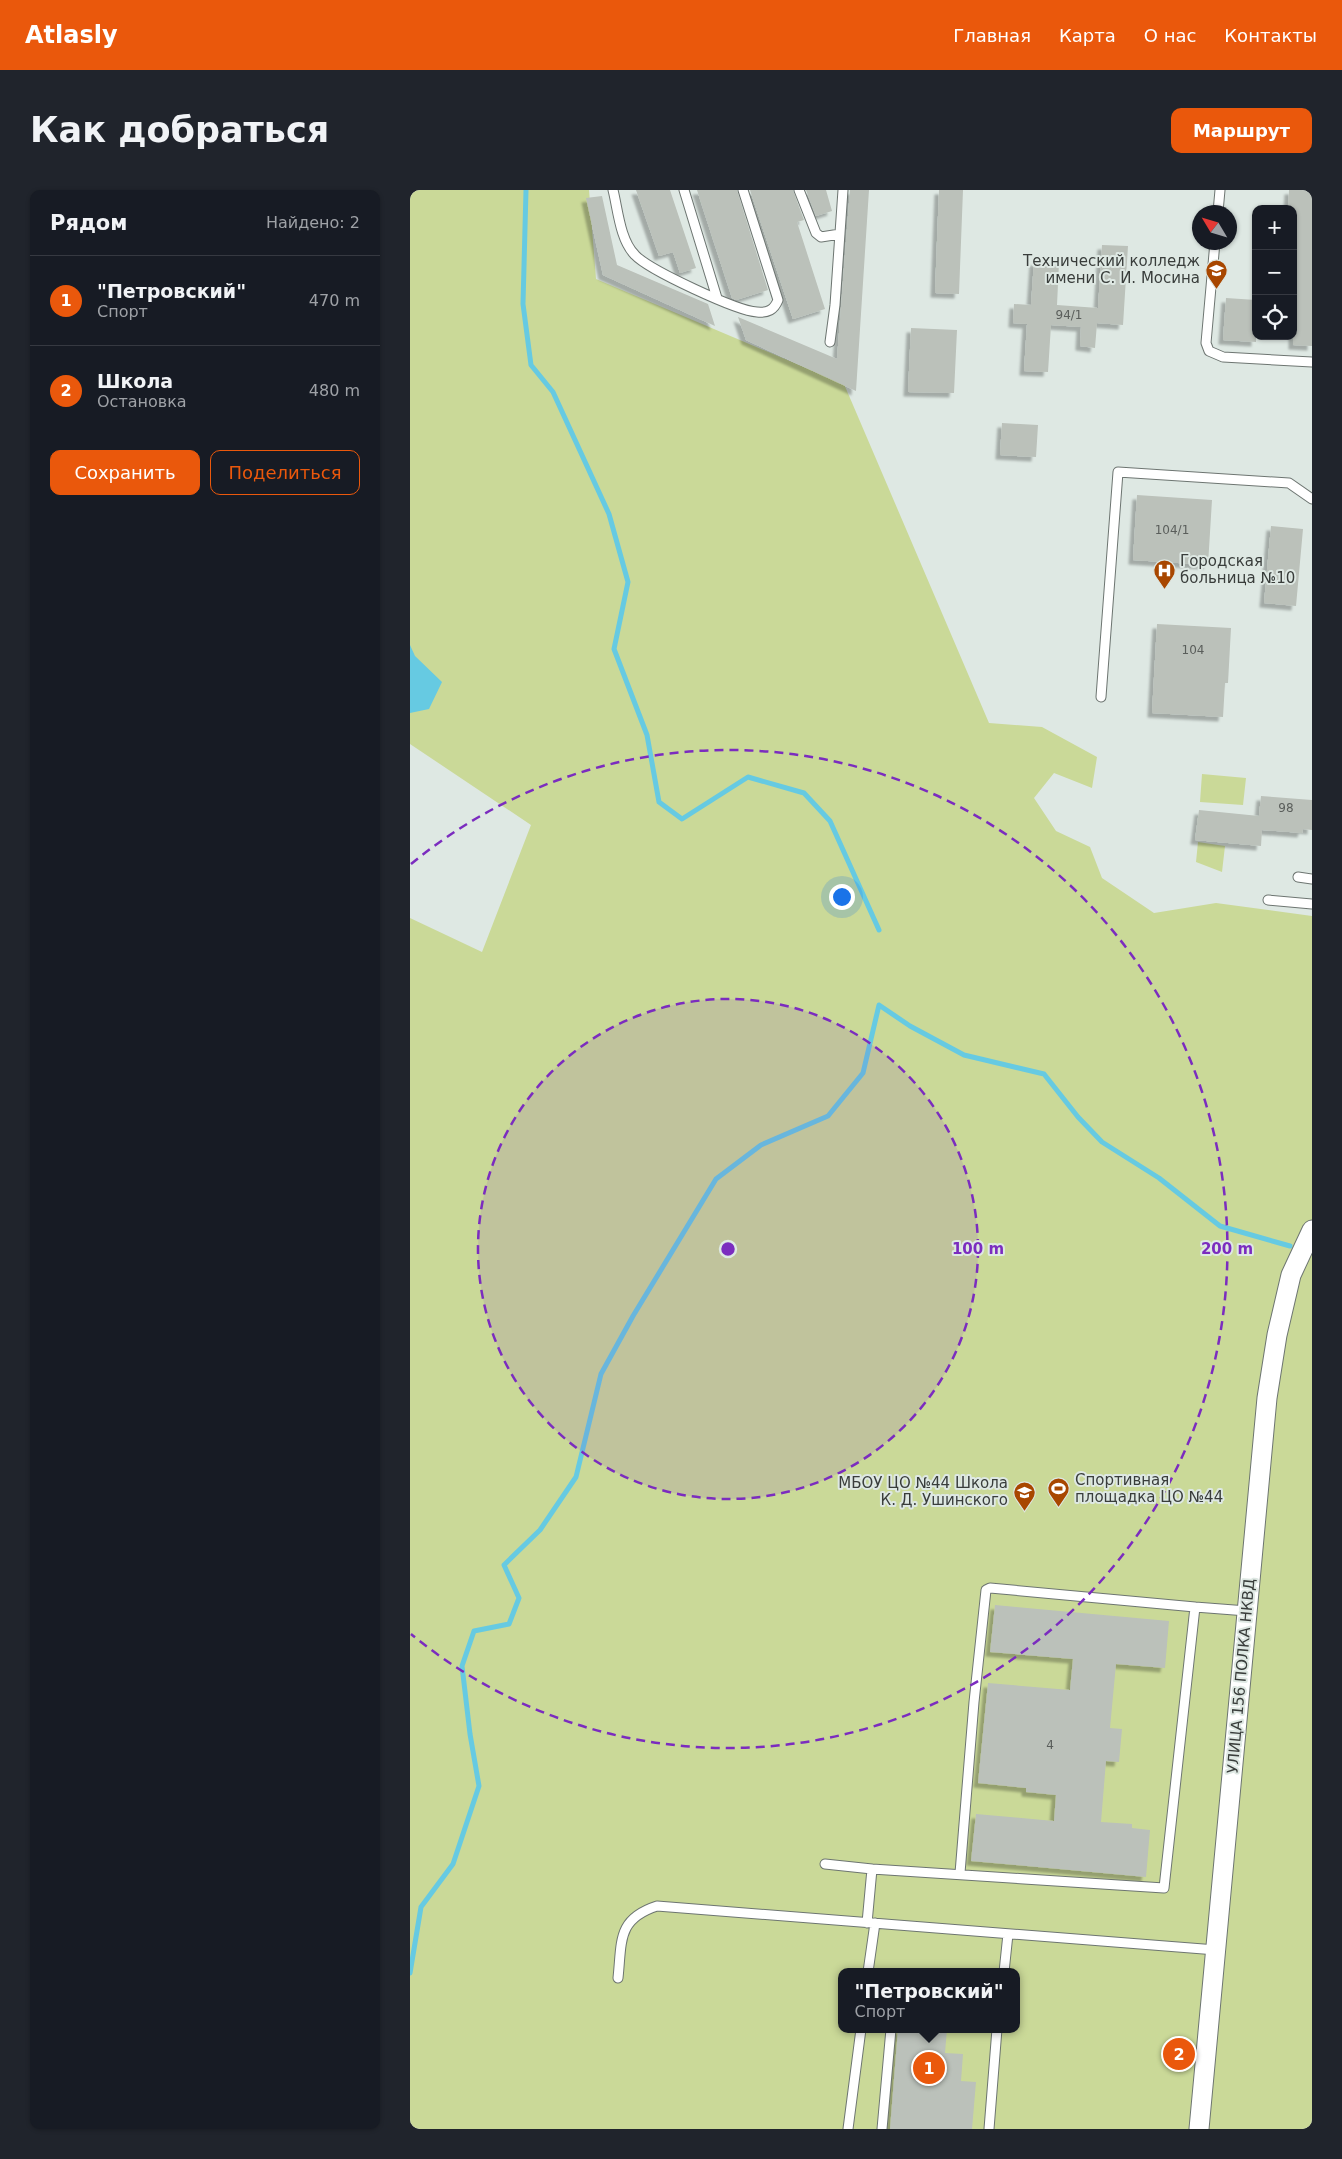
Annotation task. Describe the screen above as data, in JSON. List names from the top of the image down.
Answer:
{
  "streets": {
    "street": ["УЛИЦА 156 ПОЛКА НКВД"]
  },
  "places": {
    "school or university": ["Технический колледж имени С. И. Мосина", "МБОУ ЦО №44 Школа К. Д. Ушинского"],
    "hospital": ["Городская больница №10"],
    "sports": ["Спортивная площадка ЦО №44"]
  },
  "house_numbers": [
    "94/1",
    "104/1",
    "104",
    "98",
    "4"
  ],
  "north": "top left",
  "page": {
    "header": "Atlasly",
    "nav": [
      "Главная",
      "Карта",
      "О нас",
      "Контакты"
    ],
    "buttons": [
      "Маршрут",
      ["Сохранить", "Поделиться"]
    ],
    "title": "Как добраться",
    "heading": ["Рядом", "Найдено: 2"],
    "map_buttons": ["+", "−"],
    "list": [
      {
        "mark": "1",
        "name": "\"Петровский\"",
        "note": "Спорт",
        "value": "470 m"
      },
      {
        "mark": "2",
        "name": "Школа",
        "note": "Остановка",
        "value": "480 m"
      }
    ],
    "popup": ["\"Петровский\"", "Спорт"],
    "pins": ["2", "1"]
  },
  "rings": ["100 m", "200 m"]
}
